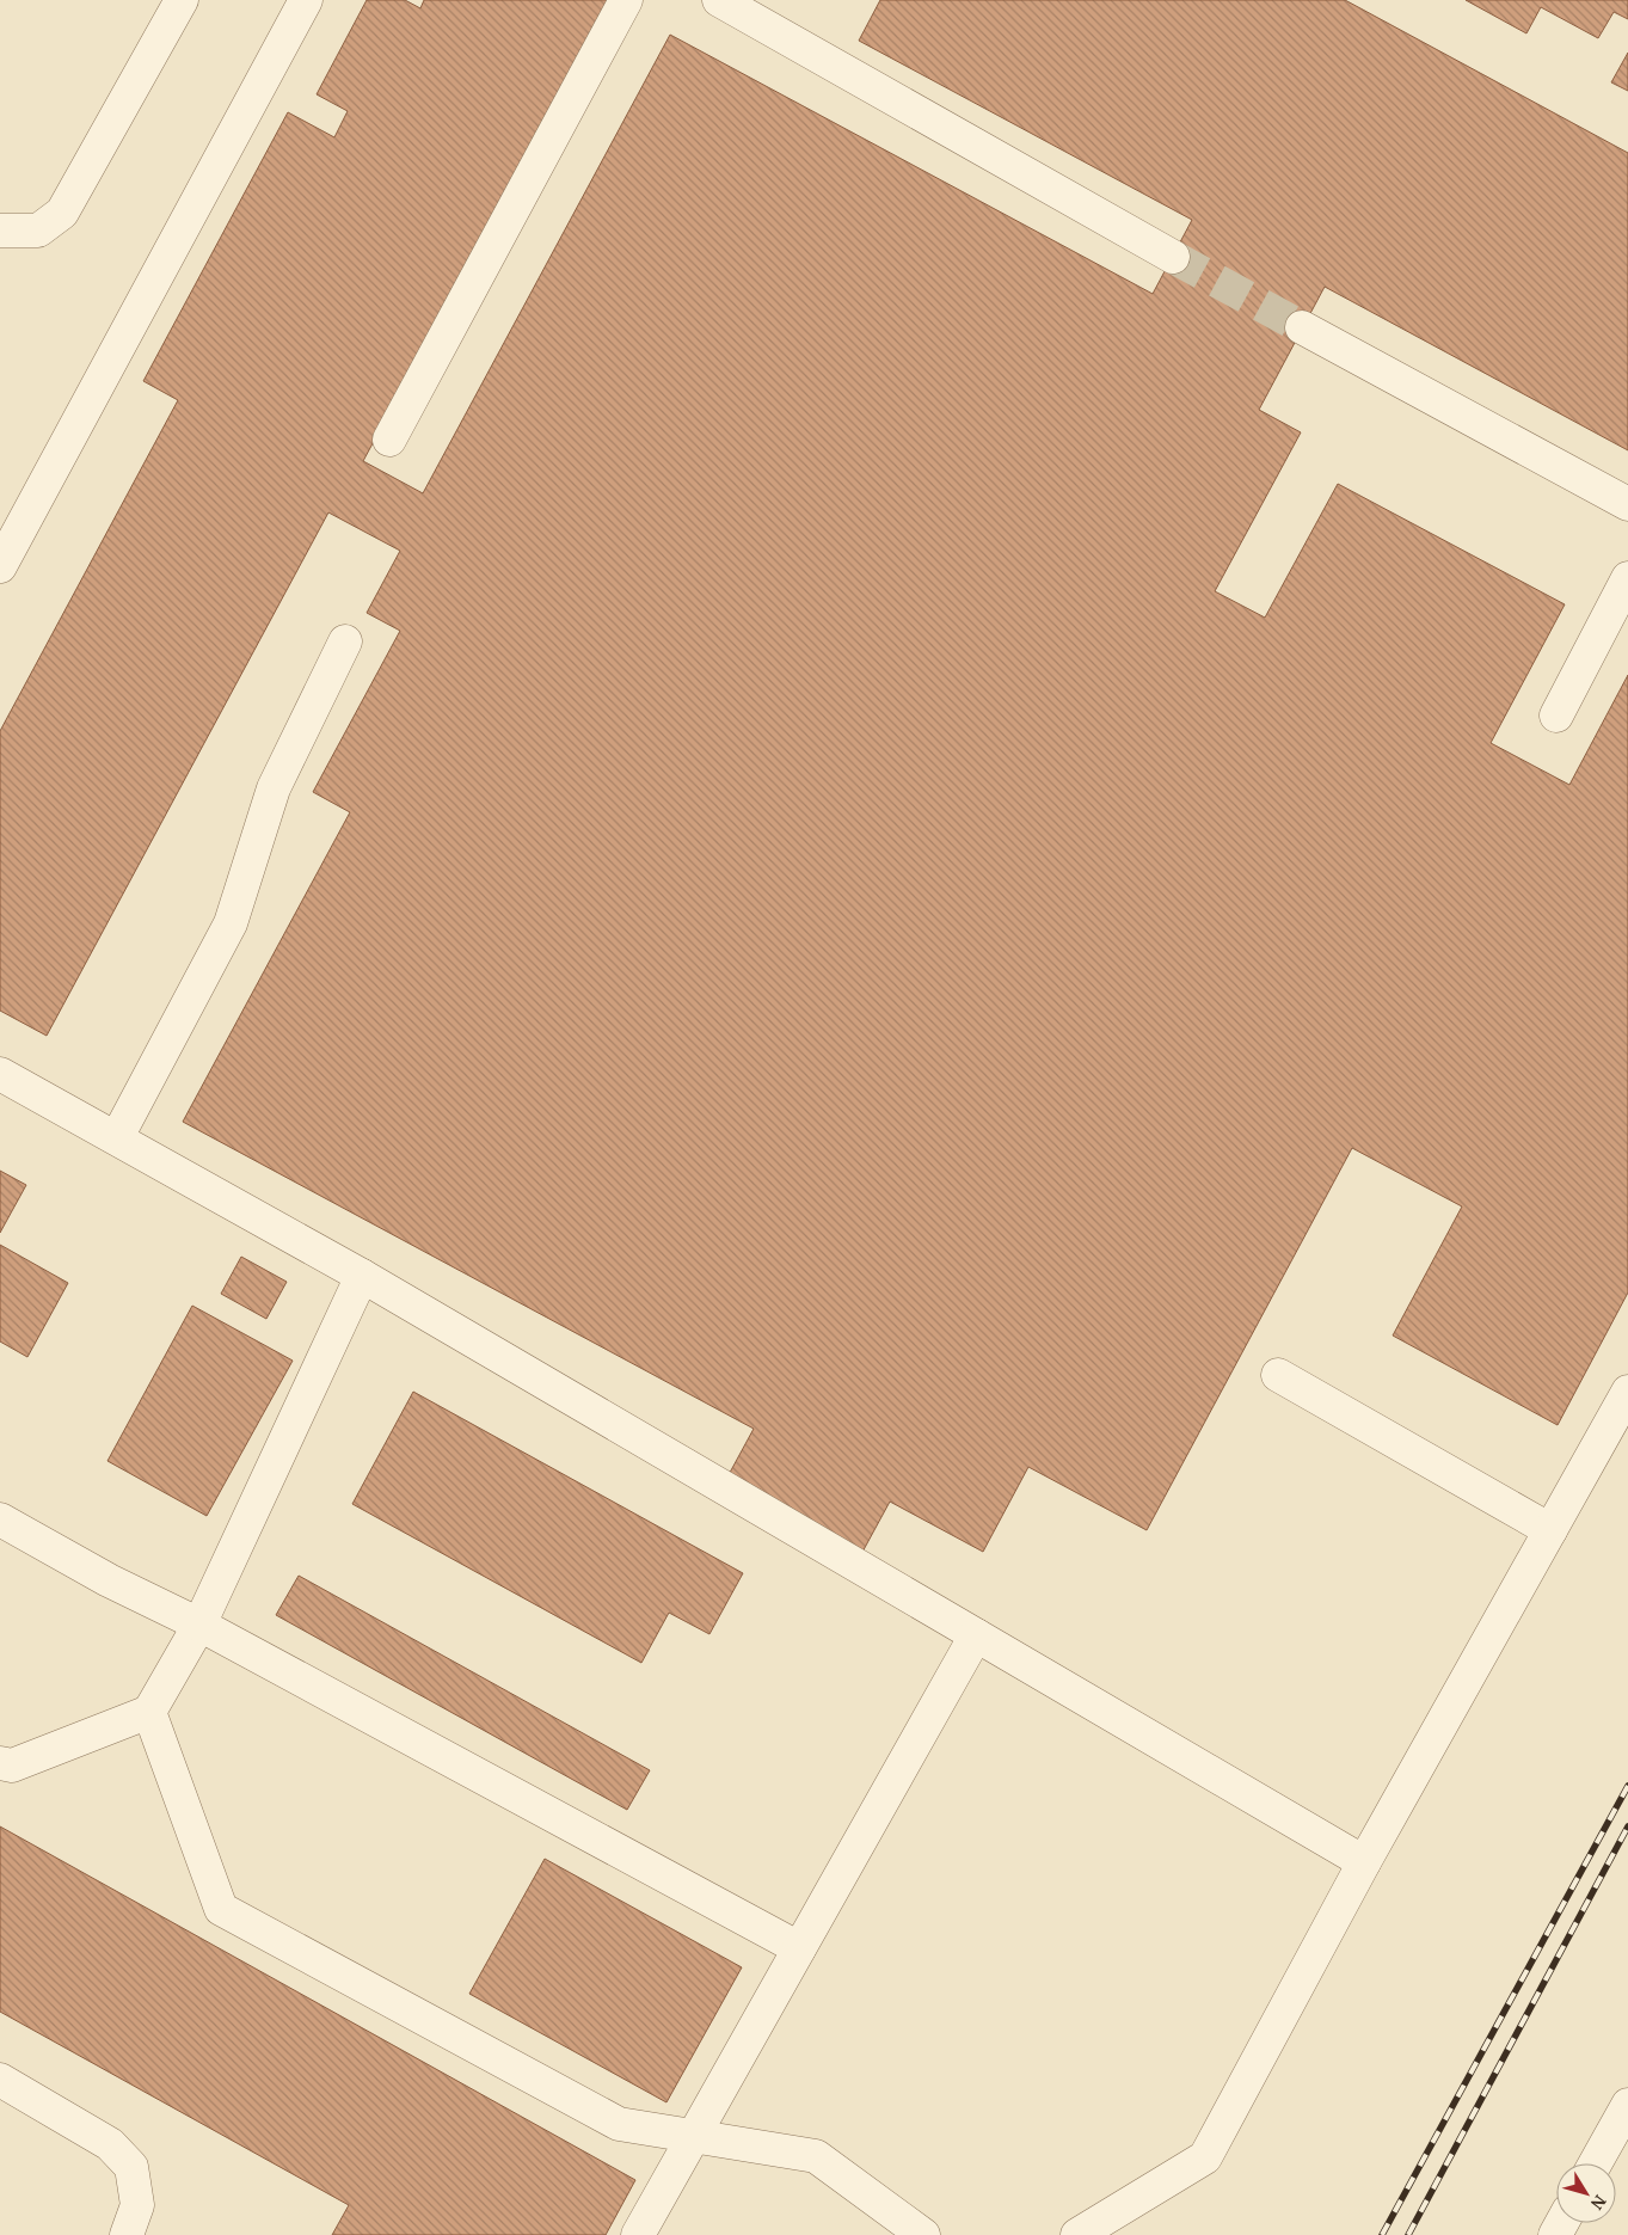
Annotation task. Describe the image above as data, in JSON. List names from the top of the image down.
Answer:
{
  "north": "bottom right"
}
